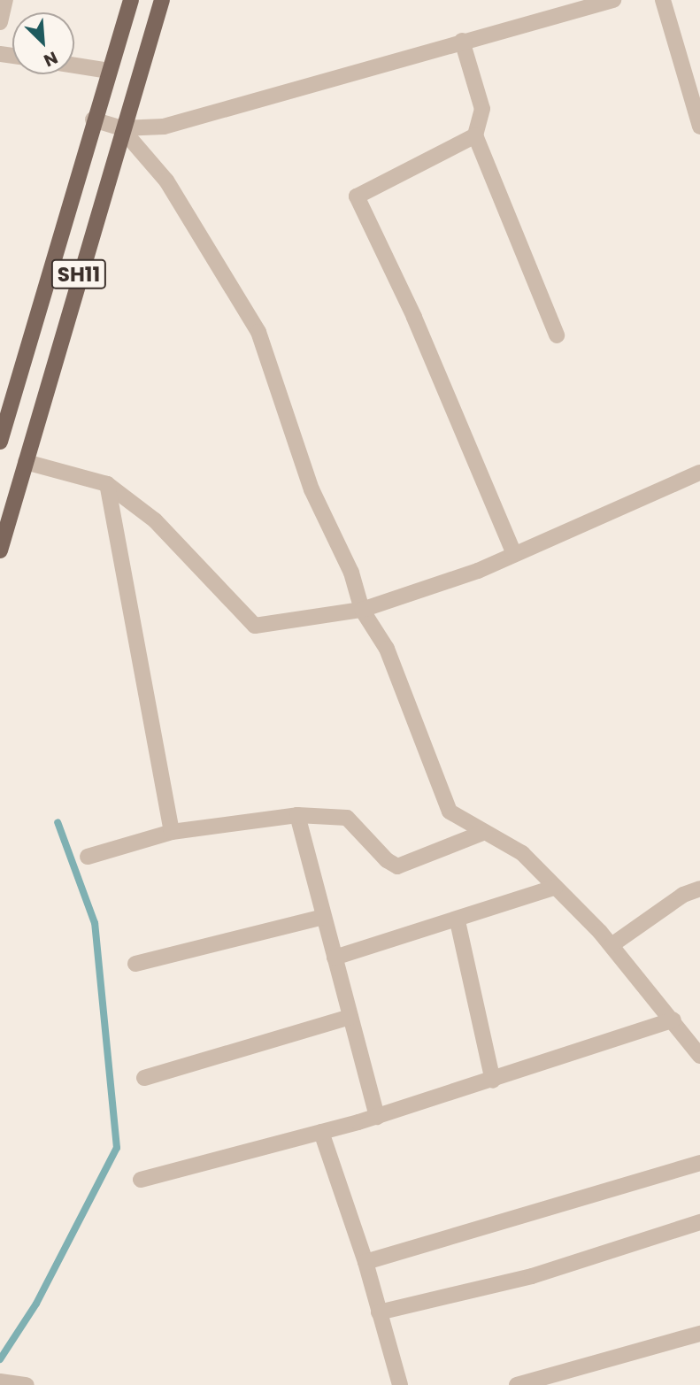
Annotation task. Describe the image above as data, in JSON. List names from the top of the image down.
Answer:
{
  "streets": {
    "main road": ["SH11"]
  },
  "north": "bottom right"
}
